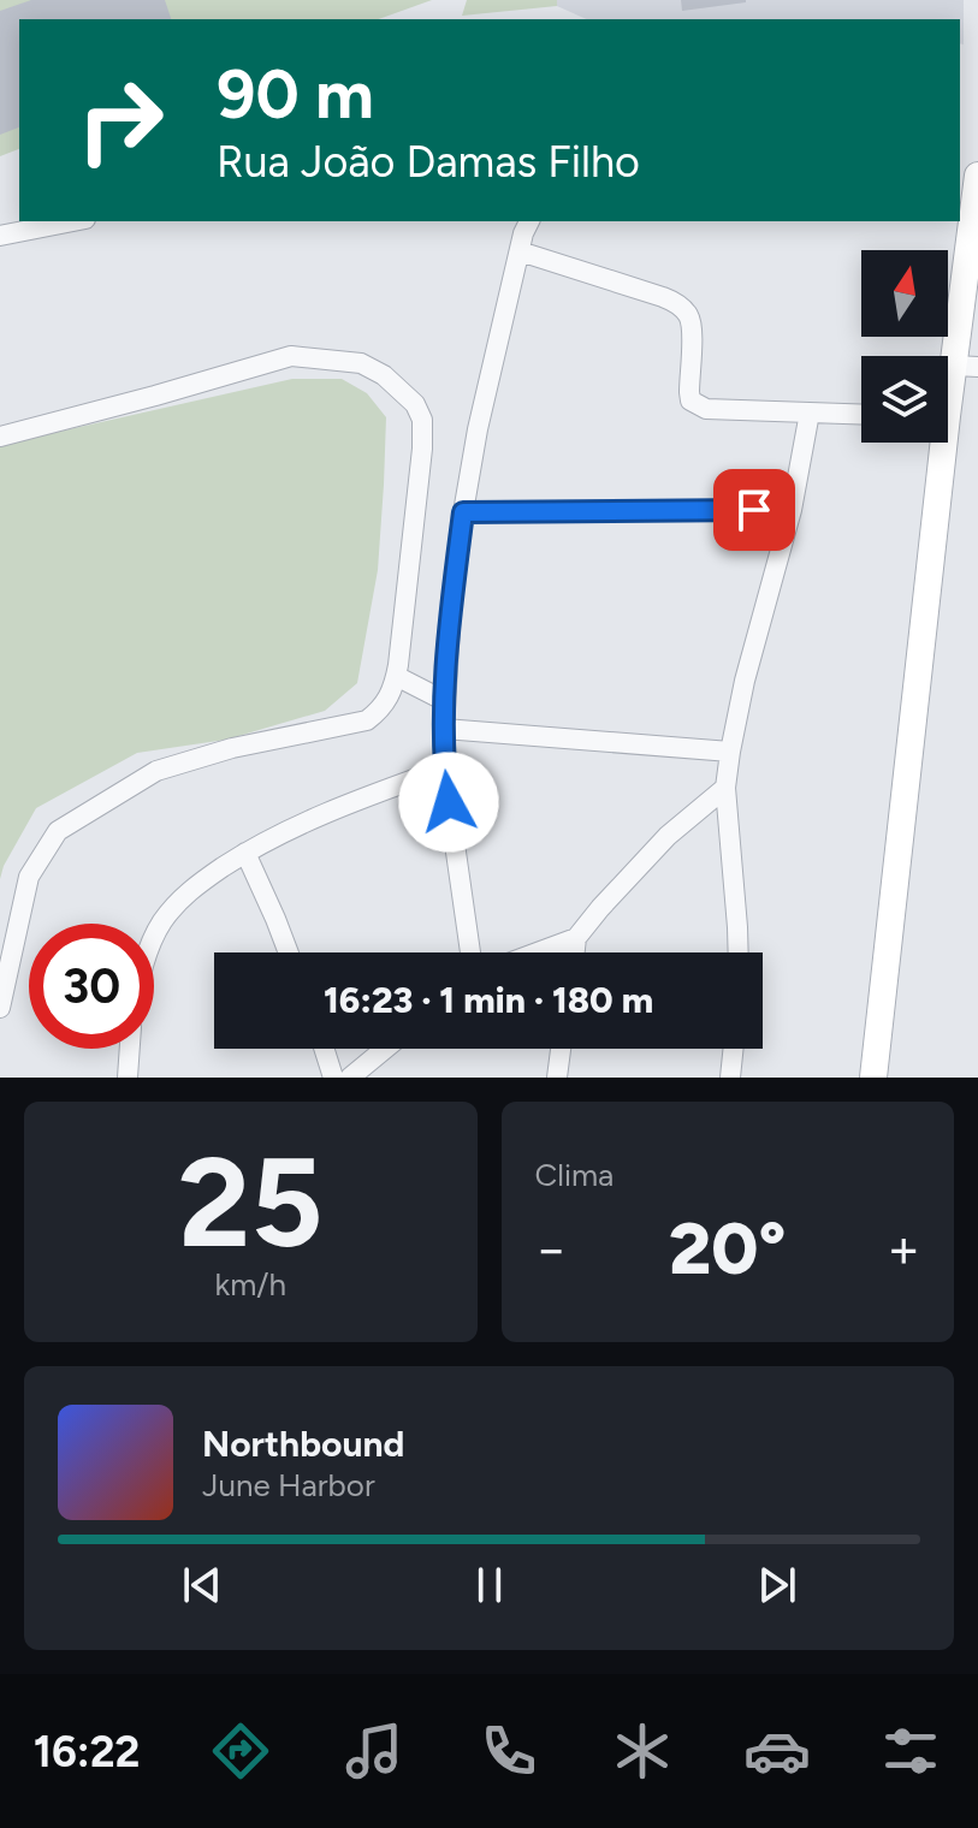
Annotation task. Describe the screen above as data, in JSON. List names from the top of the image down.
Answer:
{
  "north": "top",
  "page": {
    "turn": ["90 m", "Rua João Damas Filho"],
    "limit": "30",
    "trip": "16:23 · 1 min · 180 m",
    "tile": [
      ["25", "km/h"],
      "Clima"
    ],
    "heat": ["−", "20°", "+"],
    "song": ["Northbound", "June Harbor"],
    "tabs": "16:22"
  }
}
